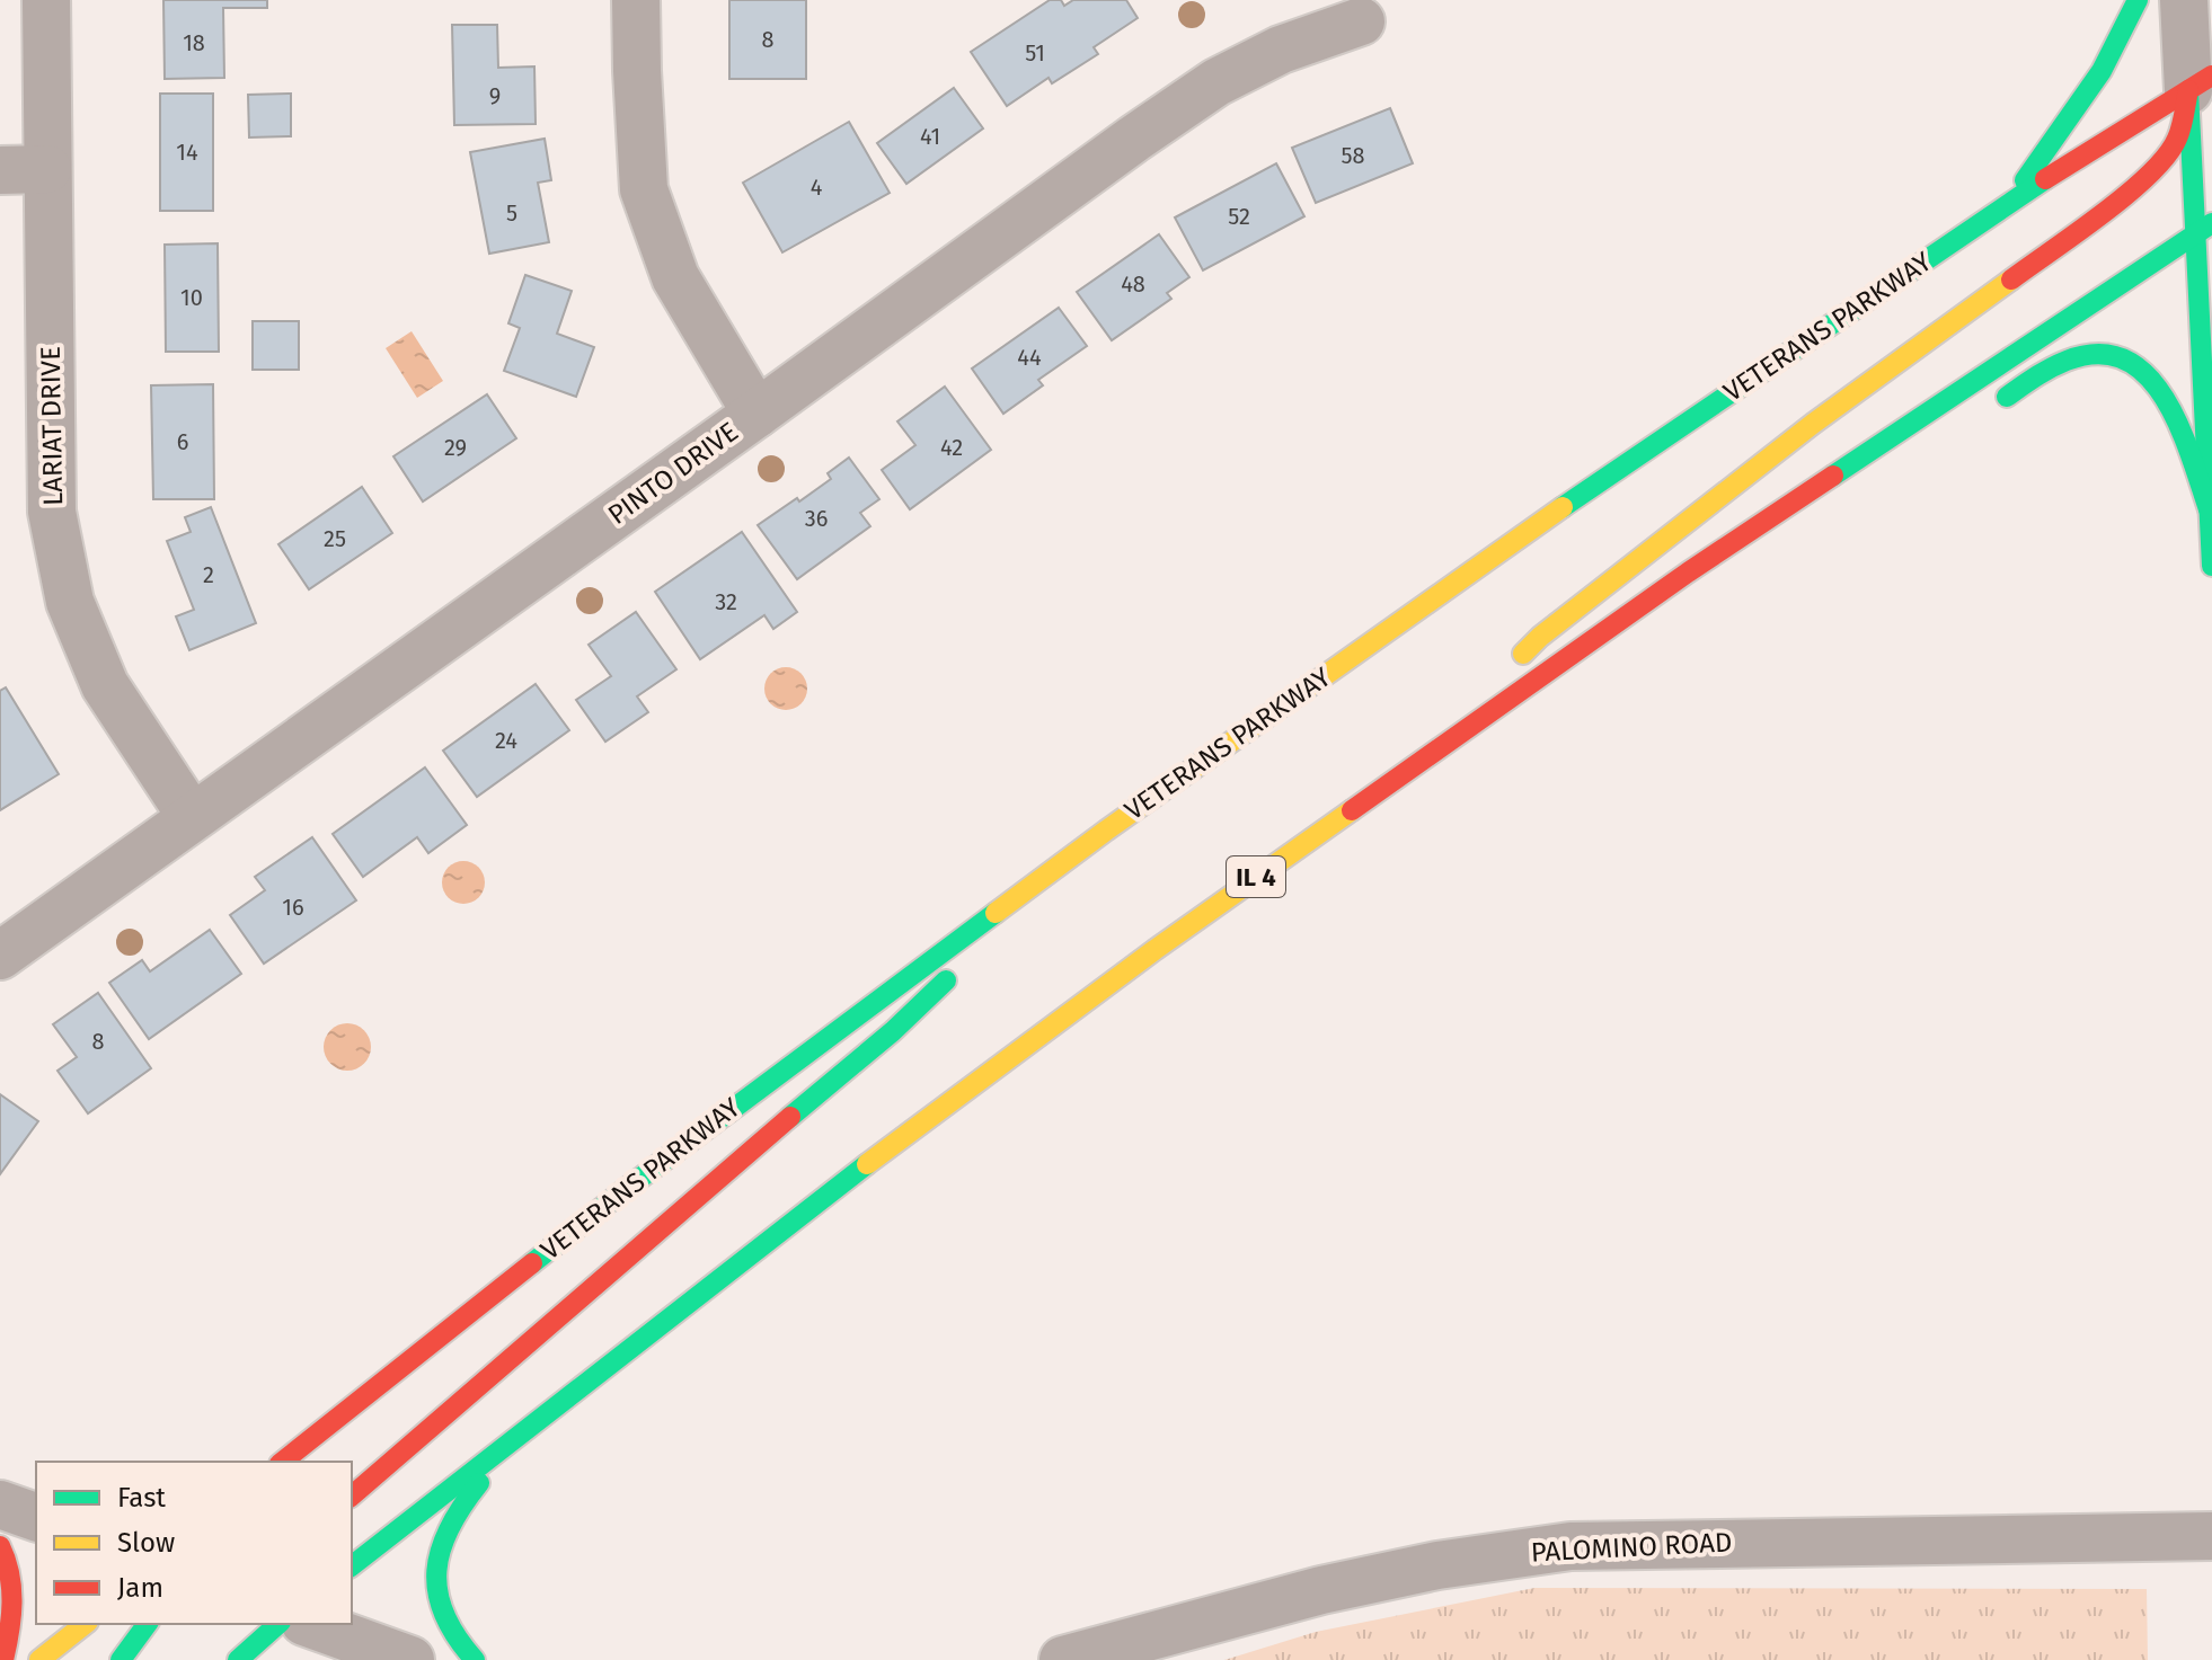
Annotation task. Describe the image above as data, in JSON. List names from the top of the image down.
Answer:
{
  "streets": {
    "main road": ["VETERANS PARKWAY", "IL 4"],
    "street": ["LARIAT DRIVE", "PINTO DRIVE", "PALOMINO ROAD"]
  },
  "crossings": [
    ["LARIAT DRIVE", "PINTO DRIVE"]
  ],
  "house_numbers": [
    "8",
    "18",
    "51",
    "9",
    "41",
    "14",
    "58",
    "4",
    "5",
    "52",
    "48",
    "10",
    "44",
    "6",
    "29",
    "42",
    "36",
    "25",
    "2",
    "32",
    "24",
    "16",
    "8"
  ],
  "legend": ["Fast", "Slow", "Jam"]
}
